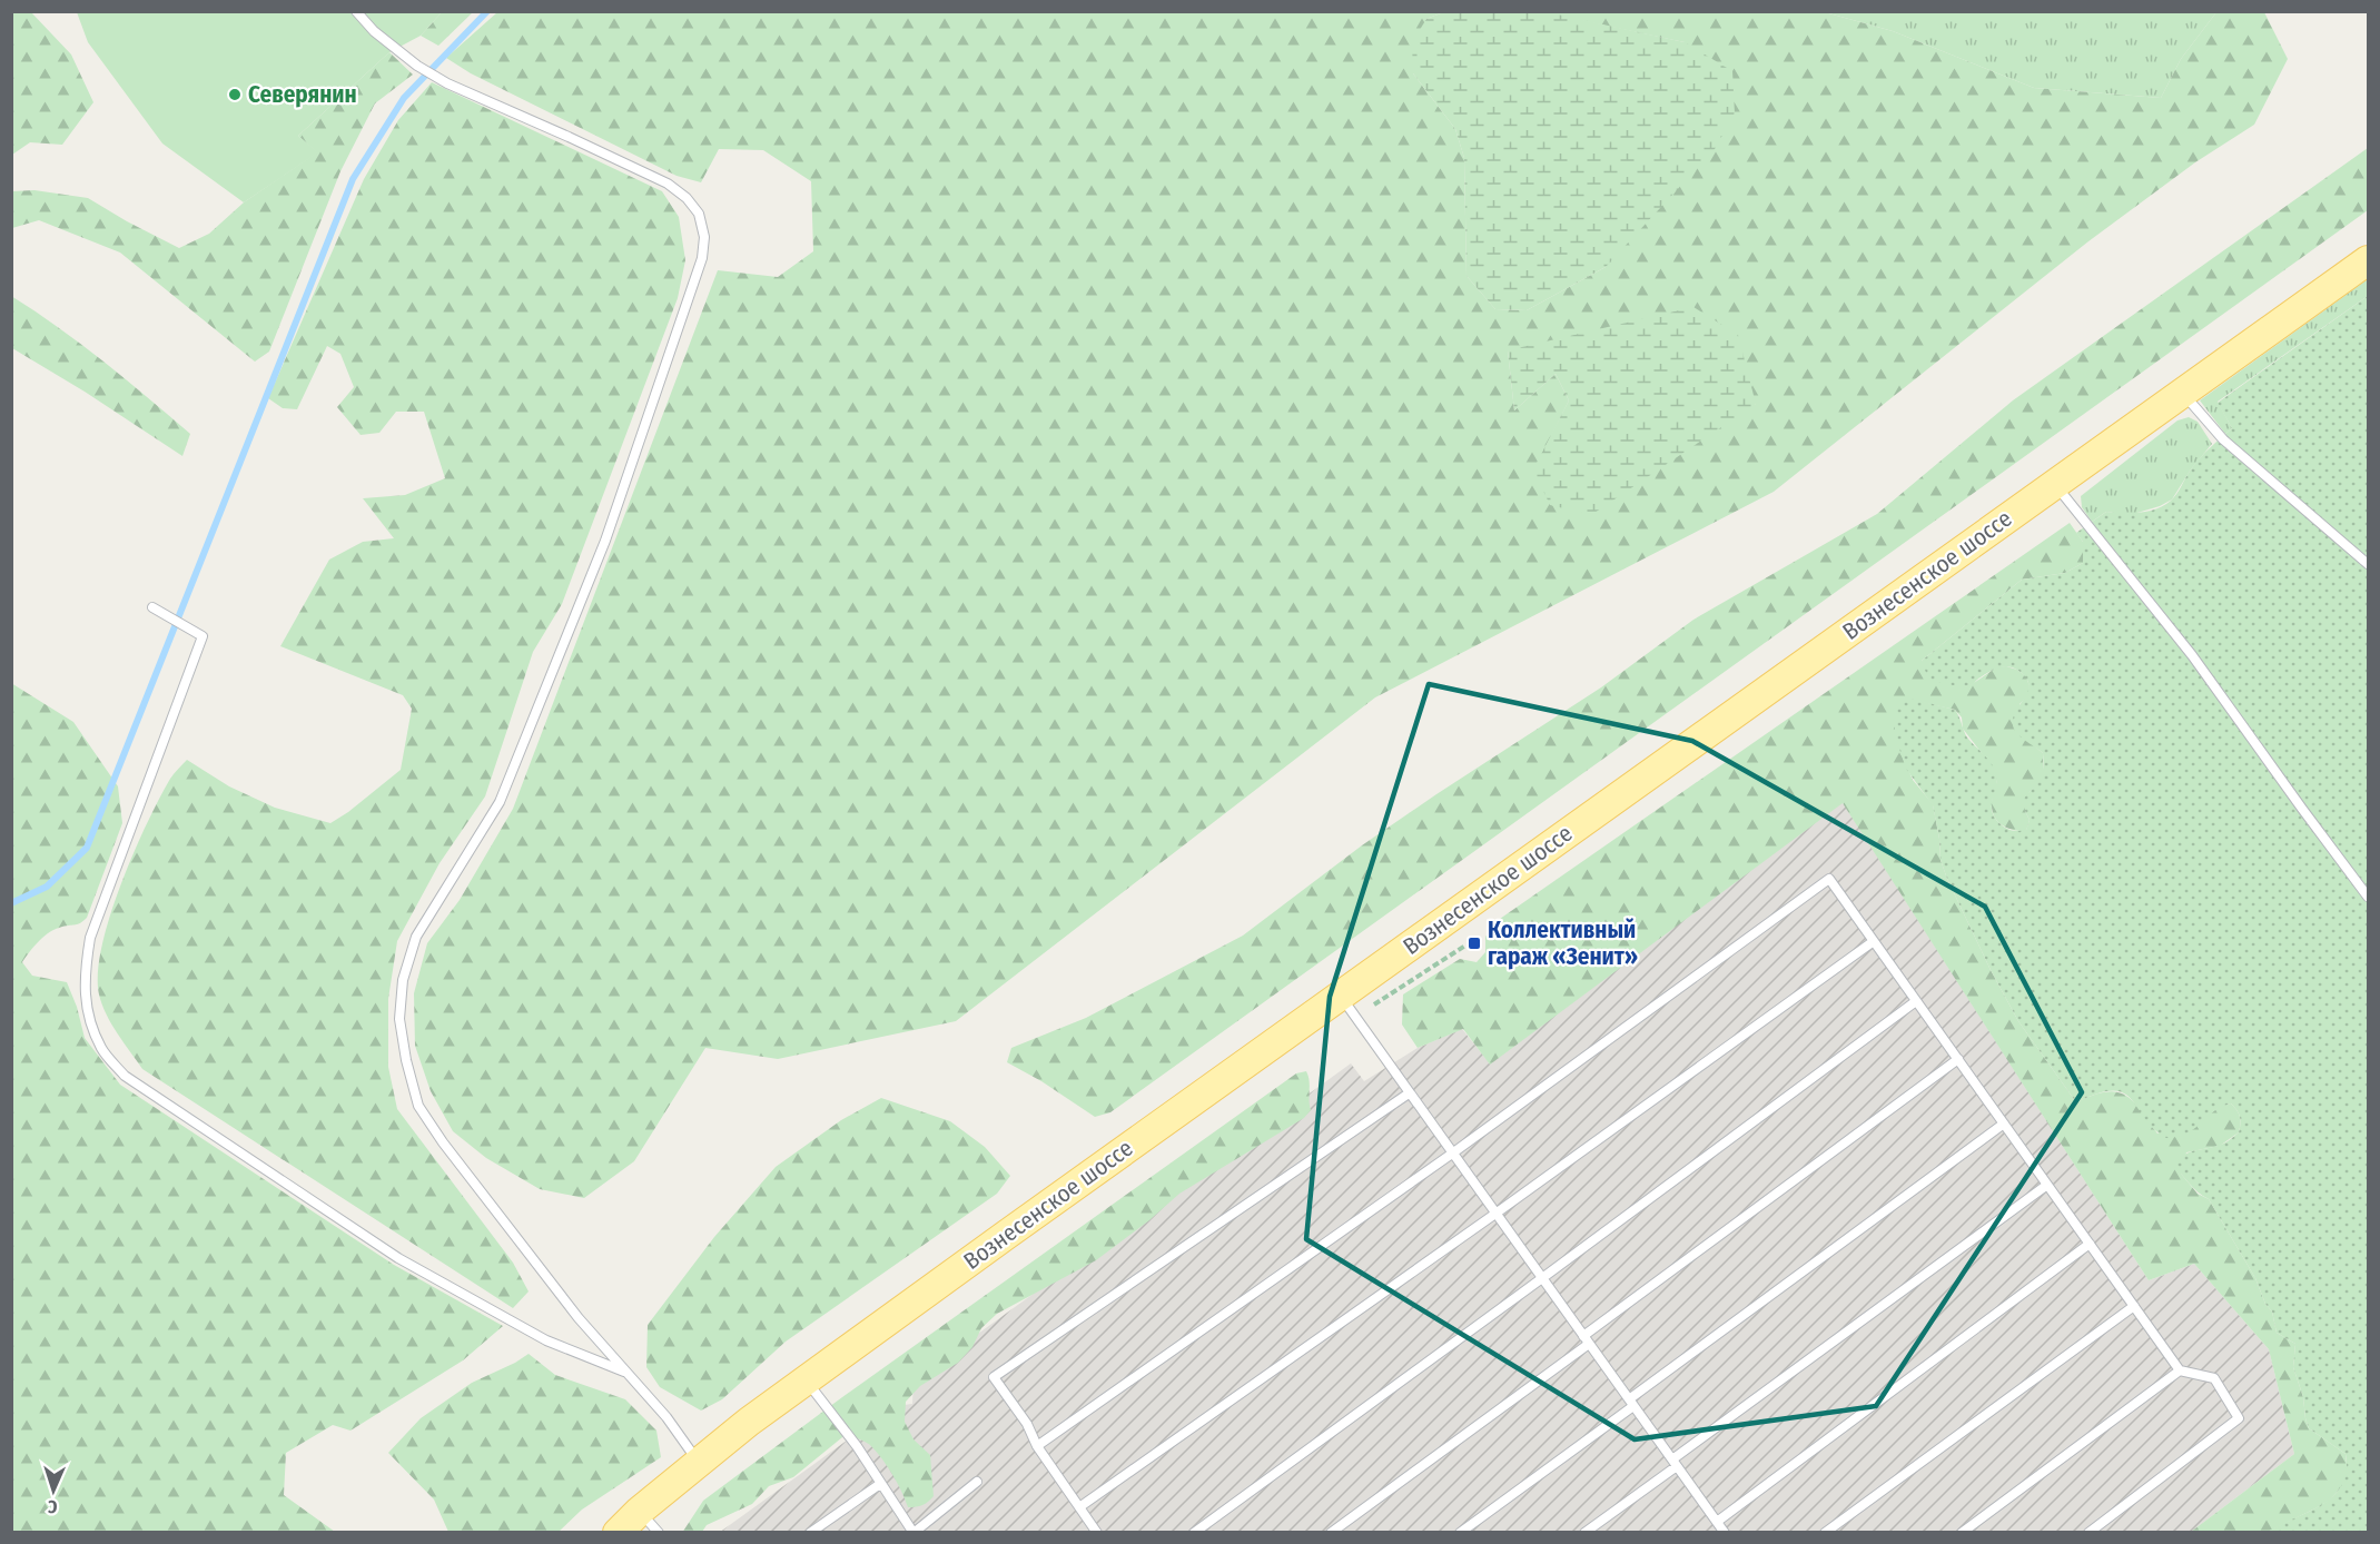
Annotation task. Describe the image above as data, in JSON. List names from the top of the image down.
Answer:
{
  "streets": {
    "main road": ["Вознесенское шоссе"]
  },
  "places": {
    "other": ["Северянин"],
    "transit": ["Коллективный гараж «Зенит»"]
  },
  "north": "bottom"
}
